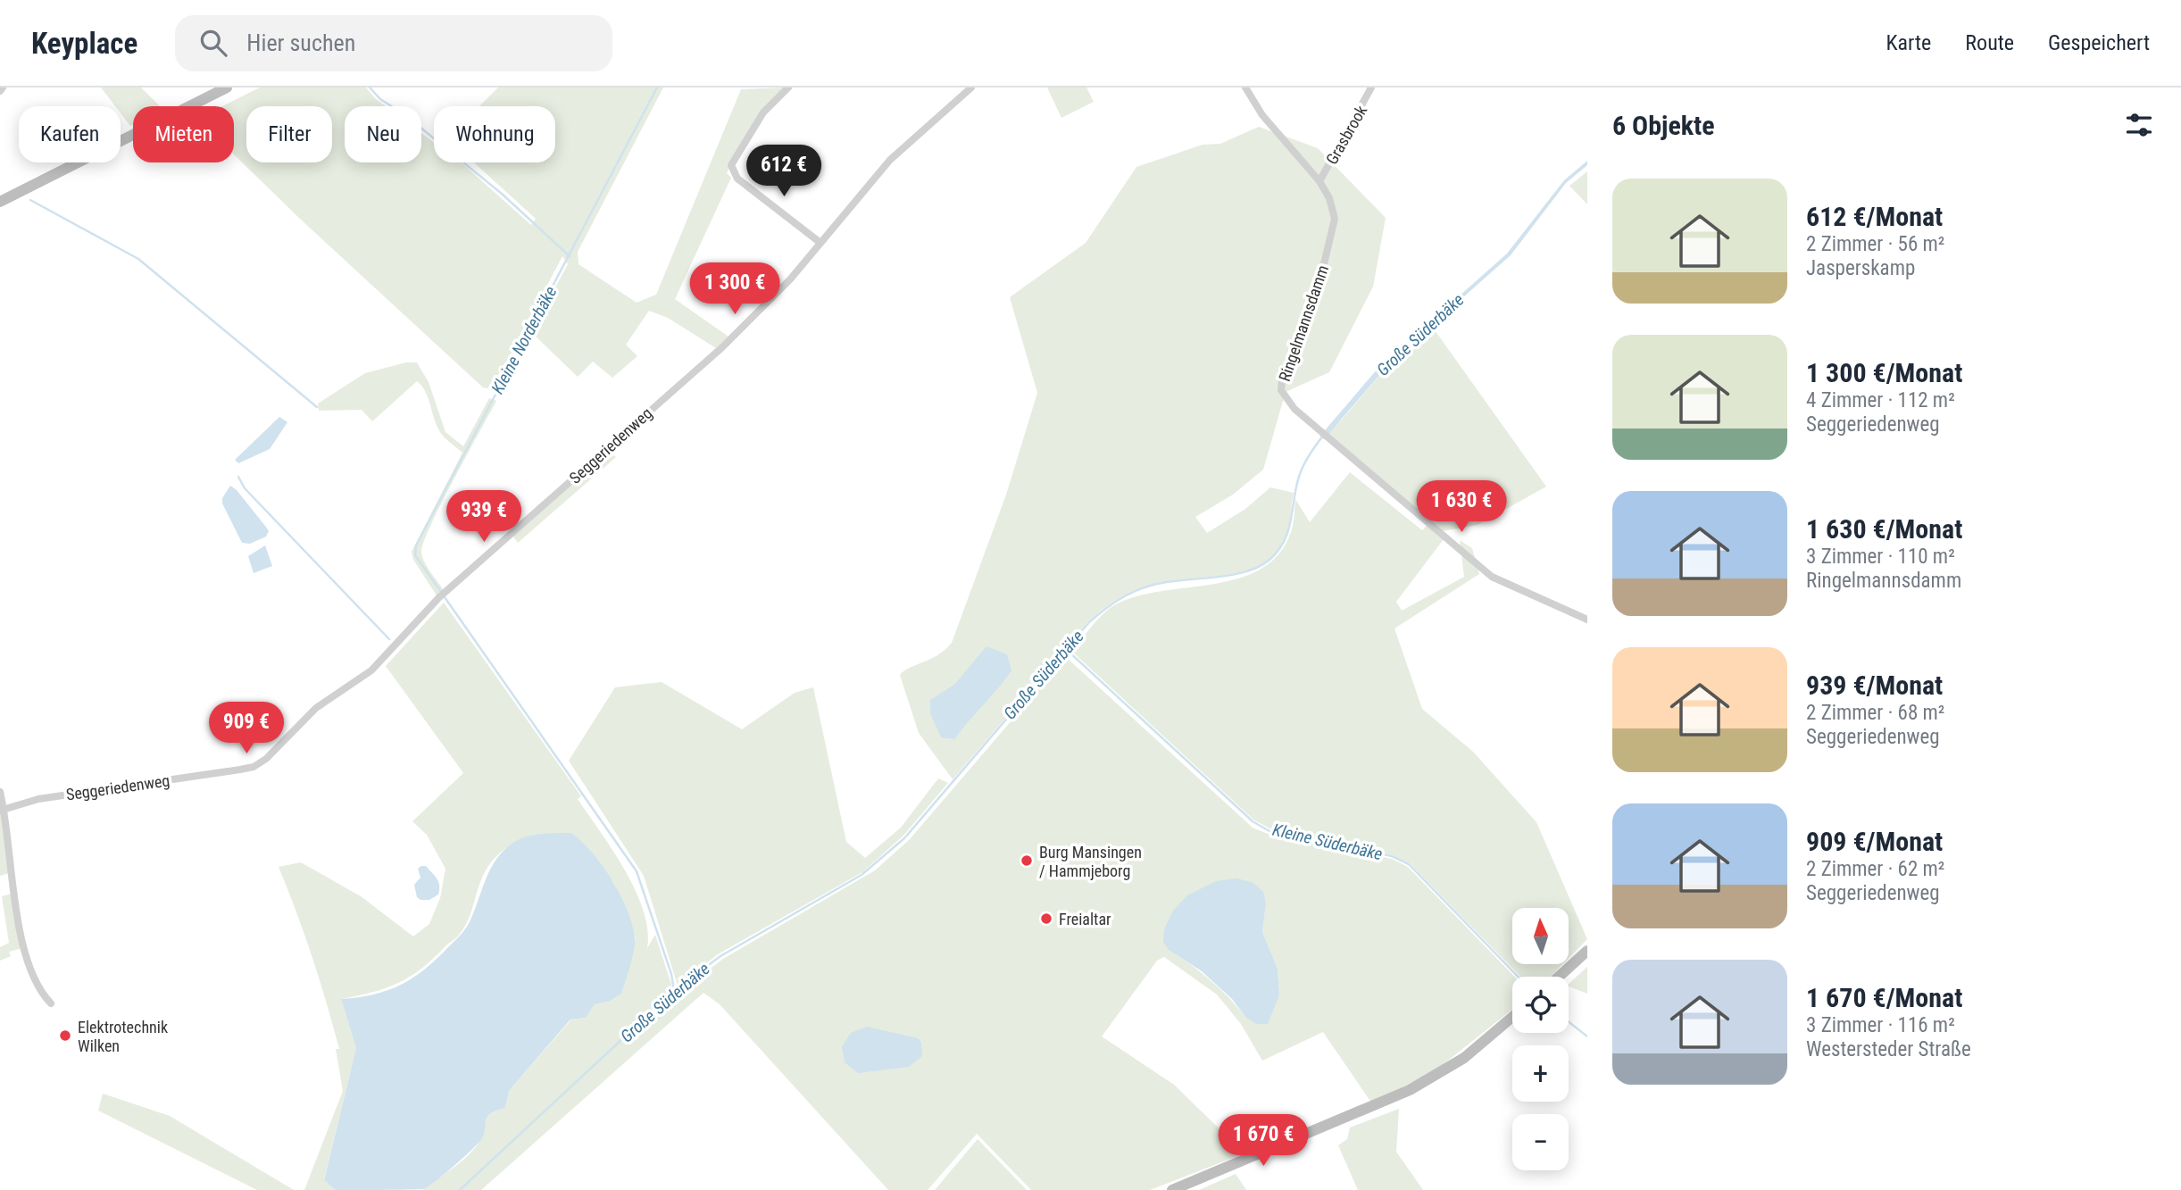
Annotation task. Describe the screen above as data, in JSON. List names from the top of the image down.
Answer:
{
  "streets": {
    "street": ["Grasbrook", "Ringelmannsdamm", "Seggeriedenweg"]
  },
  "crossings": [
    ["Grasbrook", "Ringelmannsdamm"]
  ],
  "water": ["Große Süderbäke", "Kleine Norderbäke", "Kleine Süderbäke"],
  "places": ["Burg Mansingen / Hammjeborg", "Freialtar", "Elektrotechnik Wilken"],
  "north": "top",
  "page": {
    "header": "Keyplace",
    "search": "Hier suchen",
    "nav": ["Karte", "Route", "Gespeichert"],
    "heading": "6 Objekte",
    "chip": [
      "Kaufen",
      "Mieten",
      "Filter",
      "Neu",
      "Wohnung"
    ],
    "price": [
      "612 €",
      "1 300 €",
      "1 630 €",
      "939 €",
      "909 €",
      "1 670 €"
    ],
    "list": [
      {
        "name": "612 €/Monat",
        "note": "2 Zimmer · 56 m² · Jasperskamp"
      },
      {
        "name": "1 300 €/Monat",
        "note": "4 Zimmer · 112 m² · Seggeriedenweg"
      },
      {
        "name": "1 630 €/Monat",
        "note": "3 Zimmer · 110 m² · Ringelmannsdamm"
      },
      {
        "name": "939 €/Monat",
        "note": "2 Zimmer · 68 m² · Seggeriedenweg"
      },
      {
        "name": "909 €/Monat",
        "note": "2 Zimmer · 62 m² · Seggeriedenweg"
      },
      {
        "name": "1 670 €/Monat",
        "note": "3 Zimmer · 116 m² · Westersteder Straße"
      }
    ],
    "map_buttons": ["+", "−"]
  }
}
